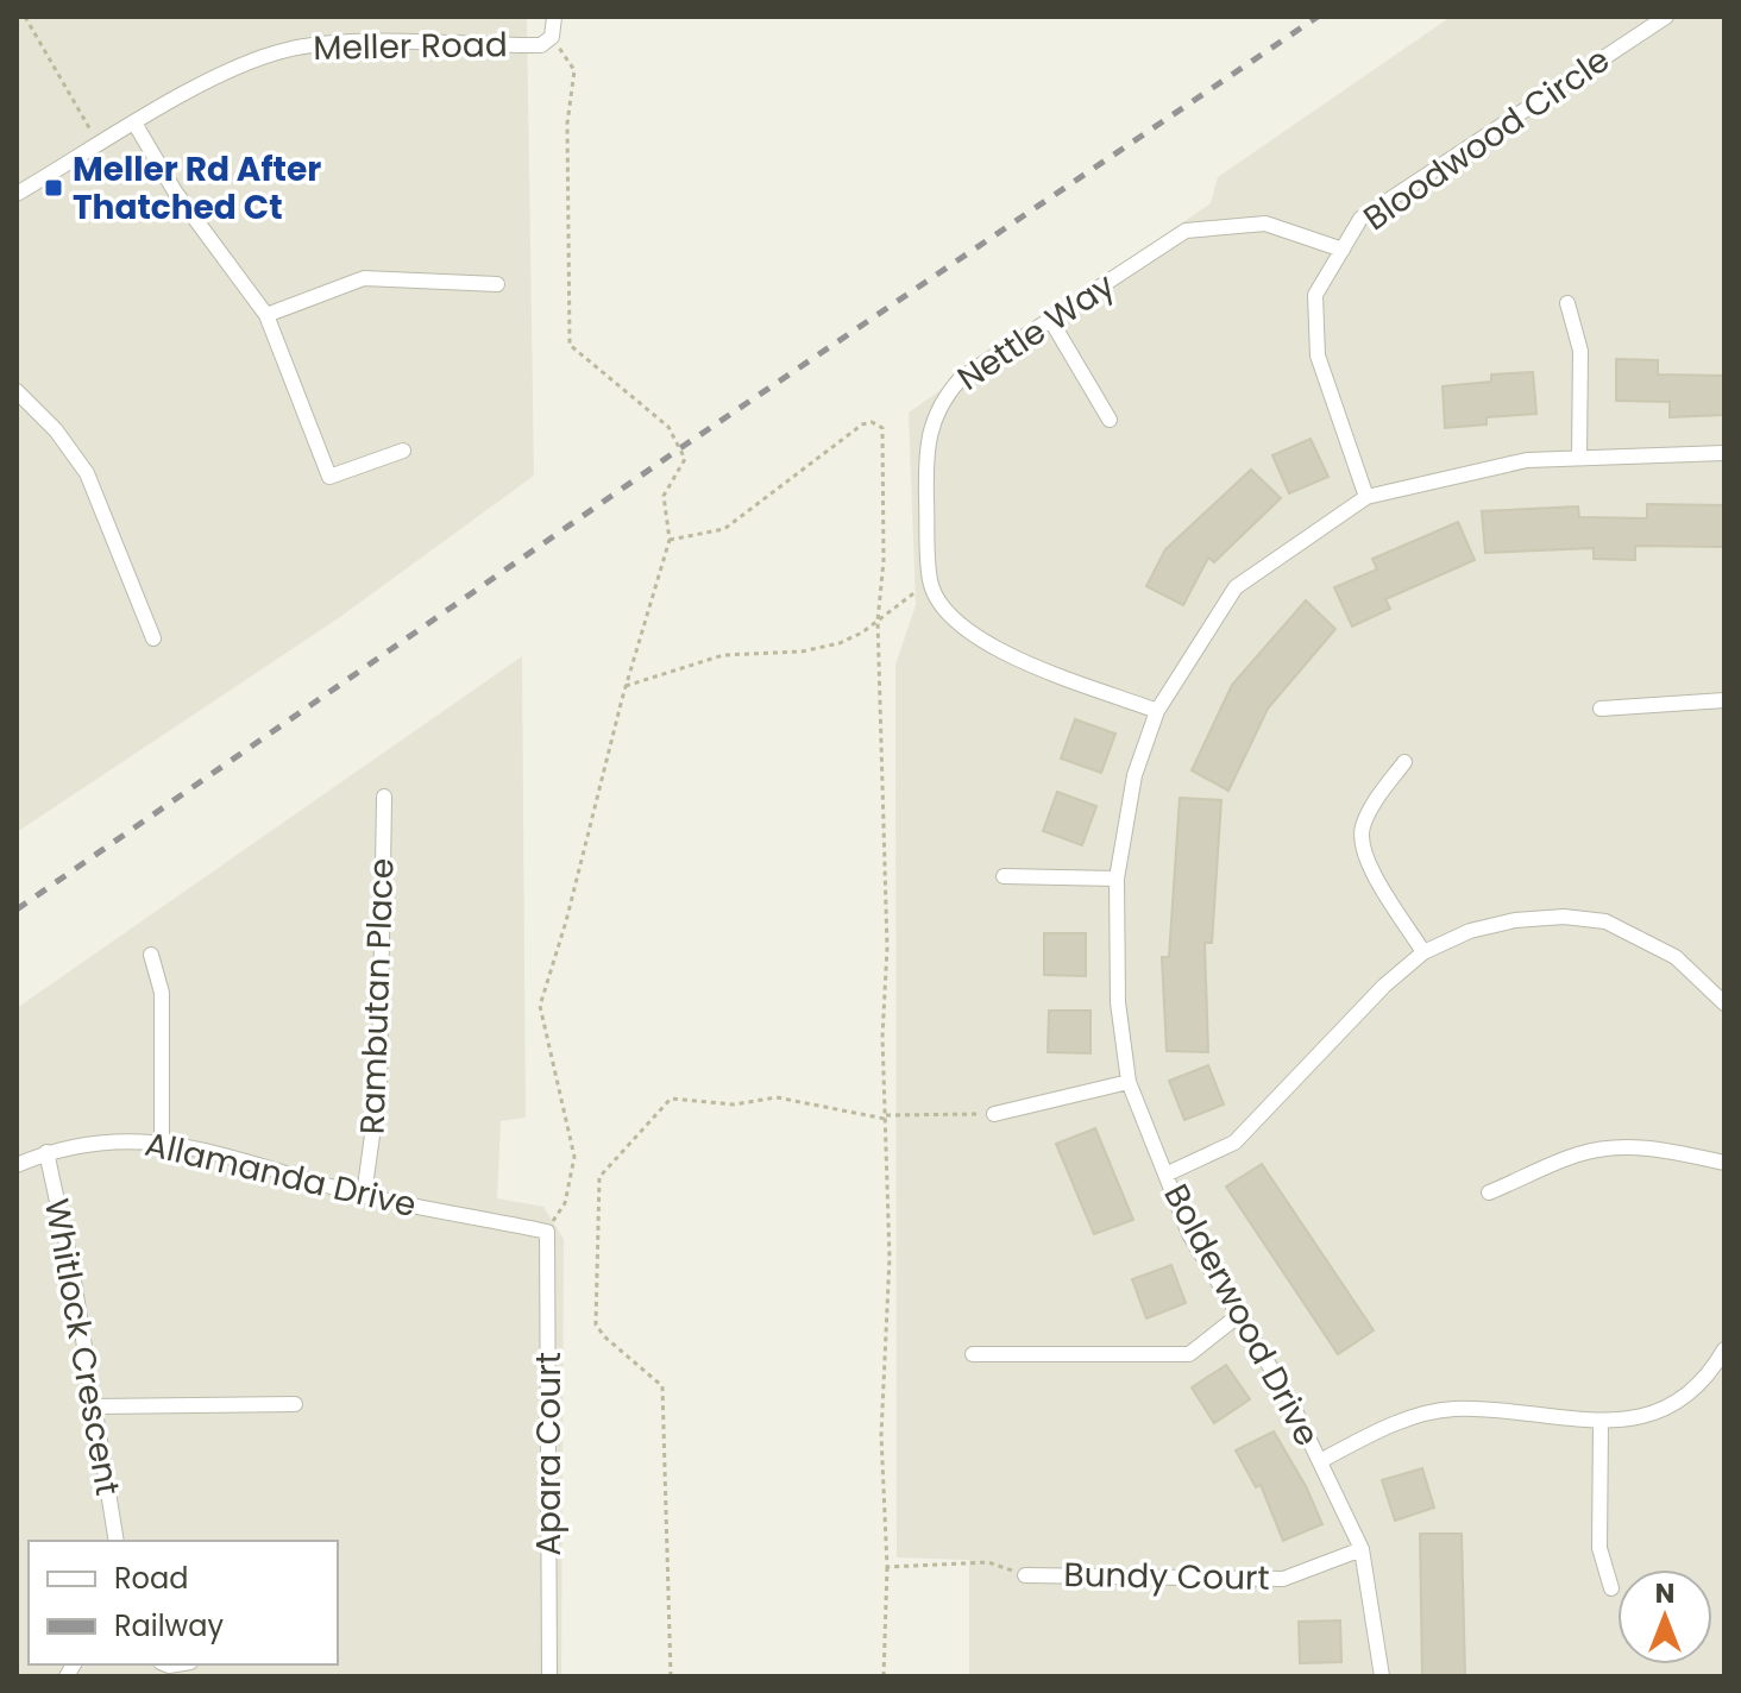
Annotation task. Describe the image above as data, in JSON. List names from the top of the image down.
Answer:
{
  "streets": {
    "street": [
      "Meller Road",
      "Bloodwood Circle",
      "Nettle Way",
      "Rambutan Place",
      "Allamanda Drive",
      "Bolderwood Drive",
      "Whitlock Crescent",
      "Apara Court",
      "Bundy Court"
    ]
  },
  "crossings": [
    ["Bloodwood Circle", "Nettle Way"],
    ["Bloodwood Circle", "Bolderwood Drive"],
    ["Rambutan Place", "Allamanda Drive"],
    ["Allamanda Drive", "Whitlock Crescent"],
    ["Allamanda Drive", "Apara Court"],
    ["Bolderwood Drive", "Bundy Court"]
  ],
  "places": {
    "transit": ["Meller Rd After Thatched Ct"]
  },
  "legend": ["Road", "Railway"],
  "north": "top"
}
